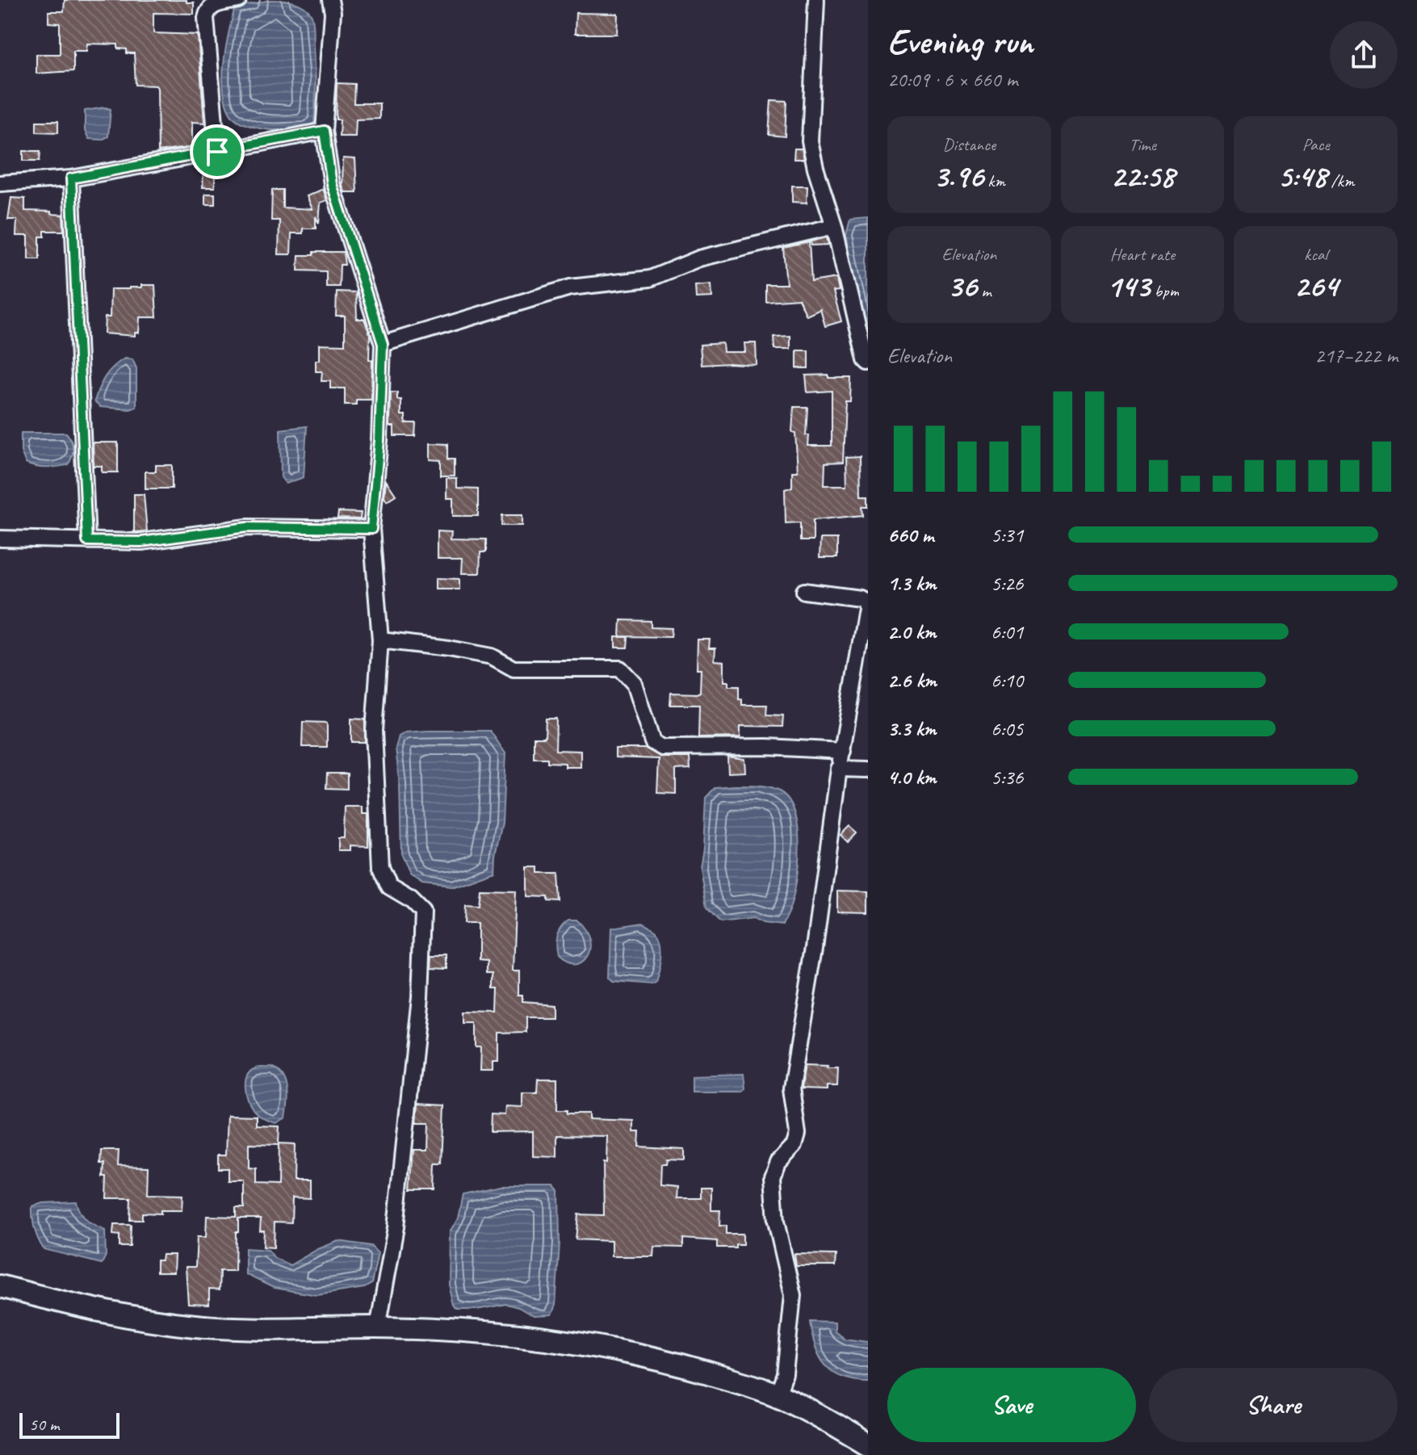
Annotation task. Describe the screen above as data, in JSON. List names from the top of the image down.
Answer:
{
  "scale_bar": "50 m",
  "page": {
    "heading": ["Evening run", "20:09 · 6 × 660 m"],
    "stats": [
      ["Distance", "3.96 km"],
      ["Time", "22:58"],
      ["Pace", "5:48 /km"],
      ["Elevation", "36 m"],
      ["Heart rate", "143 bpm"],
      ["kcal", "264"]
    ],
    "chart": ["Elevation", "217–222 m"],
    "list": [
      {
        "name": "660 m",
        "note": "5:31"
      },
      {
        "name": "1.3 km",
        "note": "5:26"
      },
      {
        "name": "2.0 km",
        "note": "6:01"
      },
      {
        "name": "2.6 km",
        "note": "6:10"
      },
      {
        "name": "3.3 km",
        "note": "6:05"
      },
      {
        "name": "4.0 km",
        "note": "5:36"
      }
    ],
    "buttons": ["Save", "Share"],
    "scale": "50 m"
  }
}
